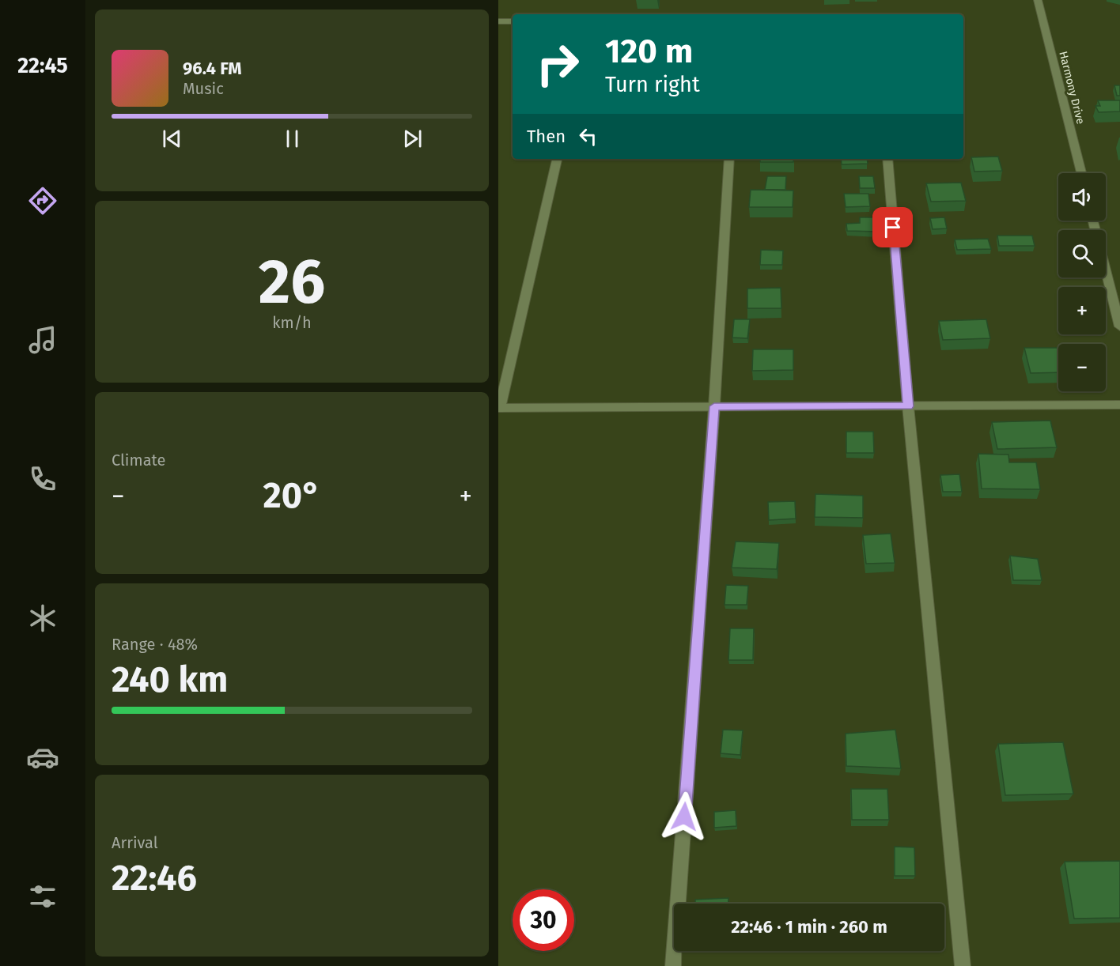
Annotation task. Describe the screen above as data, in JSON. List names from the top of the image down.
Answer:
{
  "streets": {
    "street": ["Harmony Drive"]
  },
  "page": {
    "tabs": "22:45",
    "turn": ["120 m", "Turn right"],
    "song": ["96.4 FM", "Music"],
    "then": "Then",
    "map_buttons": ["+", "−"],
    "tile": [
      ["26", "km/h"],
      "Climate",
      ["Range · 48%", "240 km"],
      ["Arrival", "22:46"]
    ],
    "heat": ["−", "20°", "+"],
    "limit": "30",
    "trip": "22:46 · 1 min · 260 m"
  }
}
